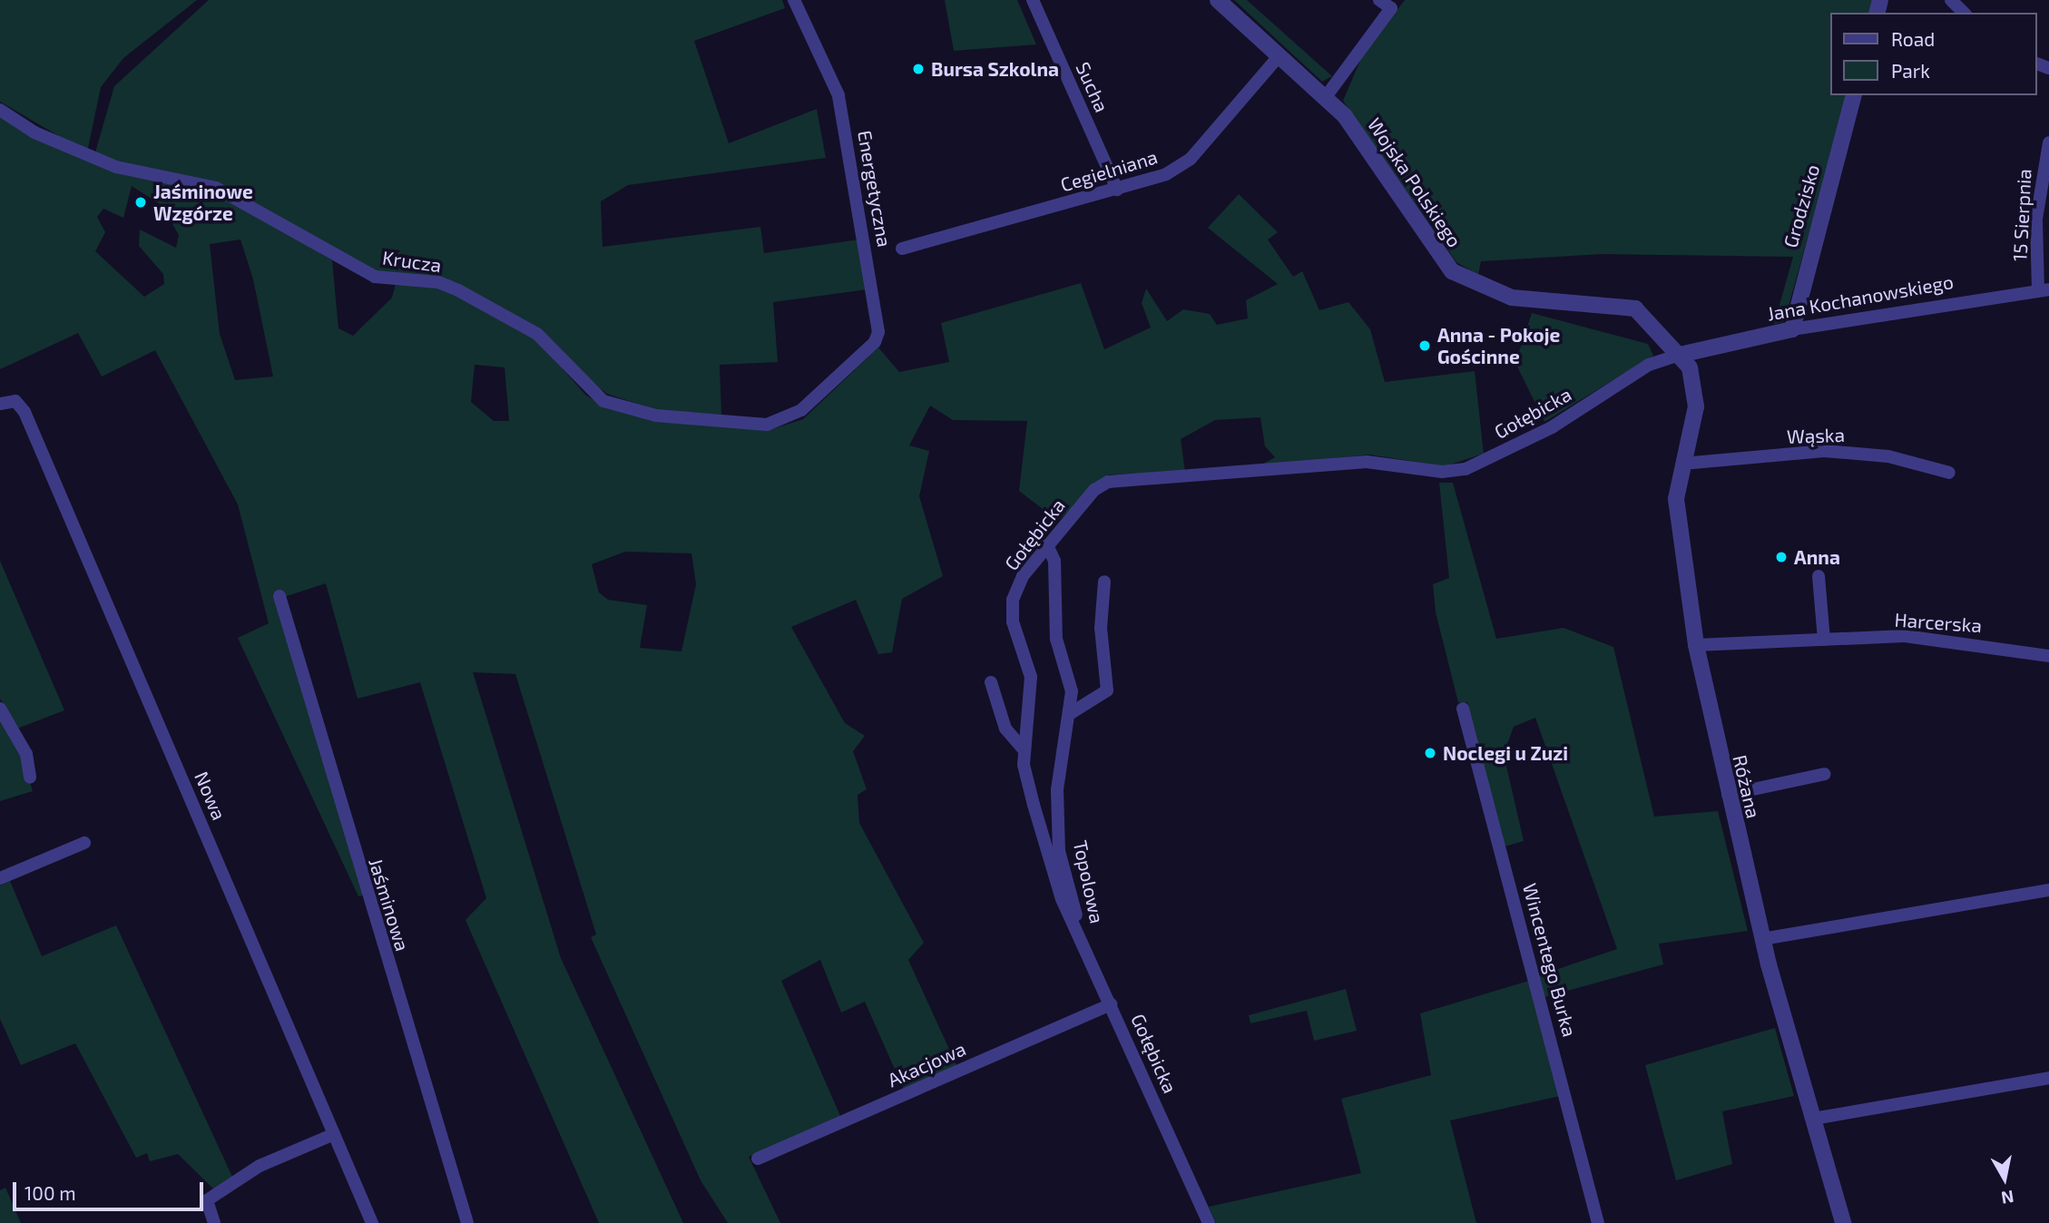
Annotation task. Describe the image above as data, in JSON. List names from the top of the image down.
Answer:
{
  "streets": {
    "street": [
      "Sucha",
      "Cegielniana",
      "Wojska Polskiego",
      "Energetyczna",
      "Grodzisko",
      "15 Sierpnia",
      "Krucza",
      "Jana Kochanowskiego",
      "Gołębicka",
      "Wąska",
      "Harcerska",
      "Różana",
      "Nowa",
      "Topolowa",
      "Jaśminowa",
      "Wincentego Burka",
      "Akacjowa"
    ]
  },
  "crossings": [
    ["Sucha", "Cegielniana"],
    ["Cegielniana", "Wojska Polskiego"],
    ["Wojska Polskiego", "Jana Kochanowskiego"],
    ["Wojska Polskiego", "Gołębicka"],
    ["Wojska Polskiego", "Różana"],
    ["Energetyczna", "Krucza"],
    ["Grodzisko", "Jana Kochanowskiego"],
    ["15 Sierpnia", "Jana Kochanowskiego"],
    ["Jana Kochanowskiego", "Gołębicka"],
    ["Jana Kochanowskiego", "Różana"],
    ["Gołębicka", "Różana"],
    ["Gołębicka", "Topolowa"],
    ["Gołębicka", "Akacjowa"],
    ["Wąska", "Różana"],
    ["Harcerska", "Różana"]
  ],
  "places": [
    "Bursa Szkolna",
    "Jaśminowe Wzgórze",
    "Anna - Pokoje Gościnne",
    "Anna",
    "Noclegi u Zuzi"
  ],
  "legend": ["Road", "Park"],
  "scale_bar": "100 m",
  "north": "bottom"
}
